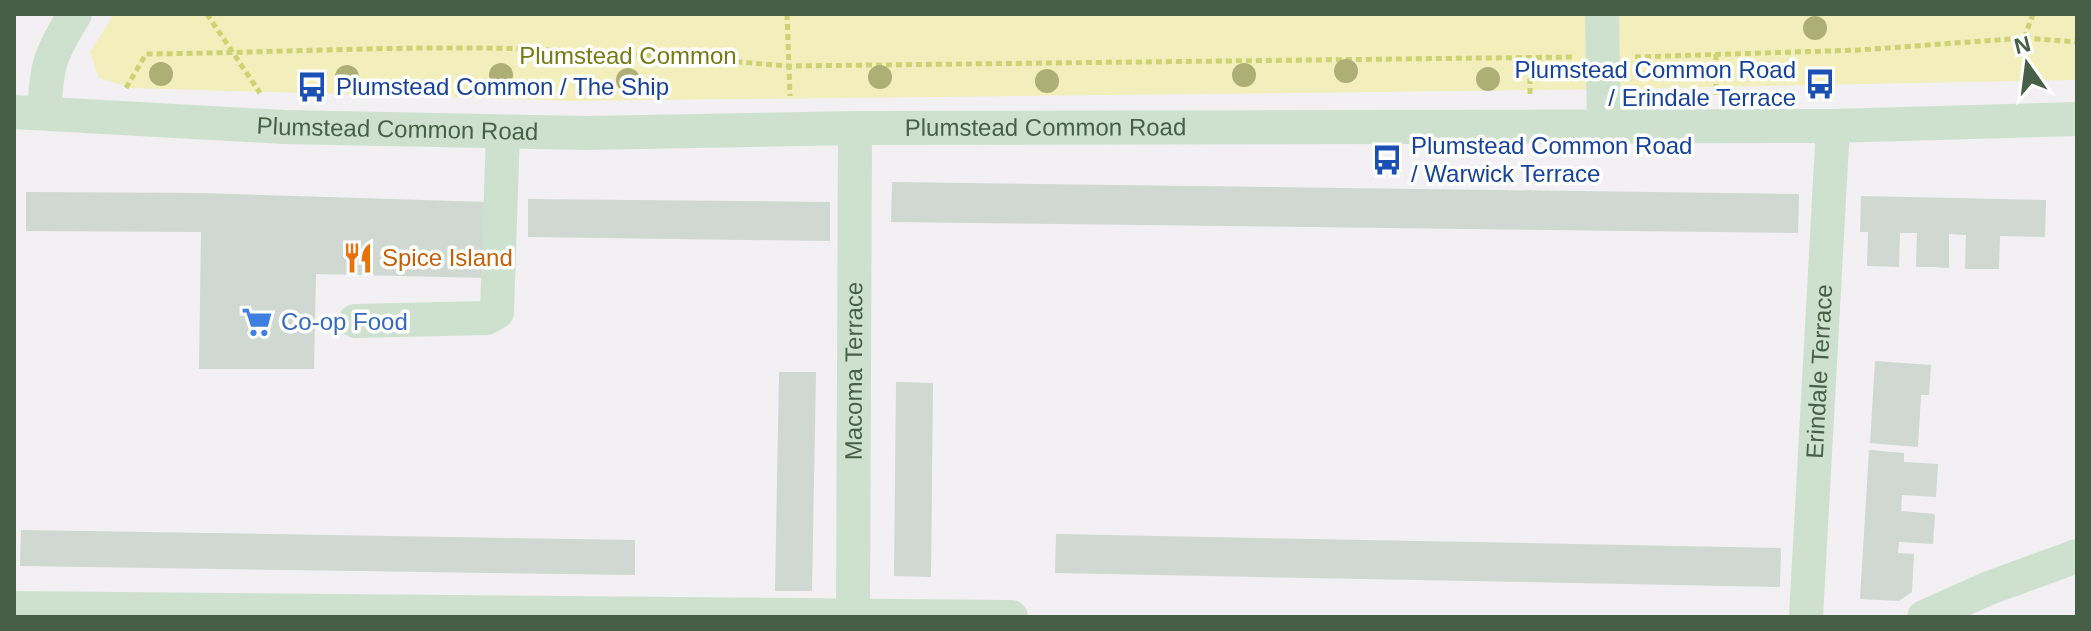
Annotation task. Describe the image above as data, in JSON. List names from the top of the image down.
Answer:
{
  "streets": {
    "street": ["Plumstead Common Road", "Macoma Terrace", "Erindale Terrace"]
  },
  "crossings": [
    ["Plumstead Common Road", "Macoma Terrace"],
    ["Plumstead Common Road", "Erindale Terrace"]
  ],
  "parks": ["Plumstead Common"],
  "places": {
    "bus stop": ["Plumstead Common Road / Erindale Terrace", "Plumstead Common / The Ship", "Plumstead Common Road / Warwick Terrace"],
    "restaurant": ["Spice Island"],
    "supermarket": ["Co-op Food"]
  },
  "north": "top"
}
